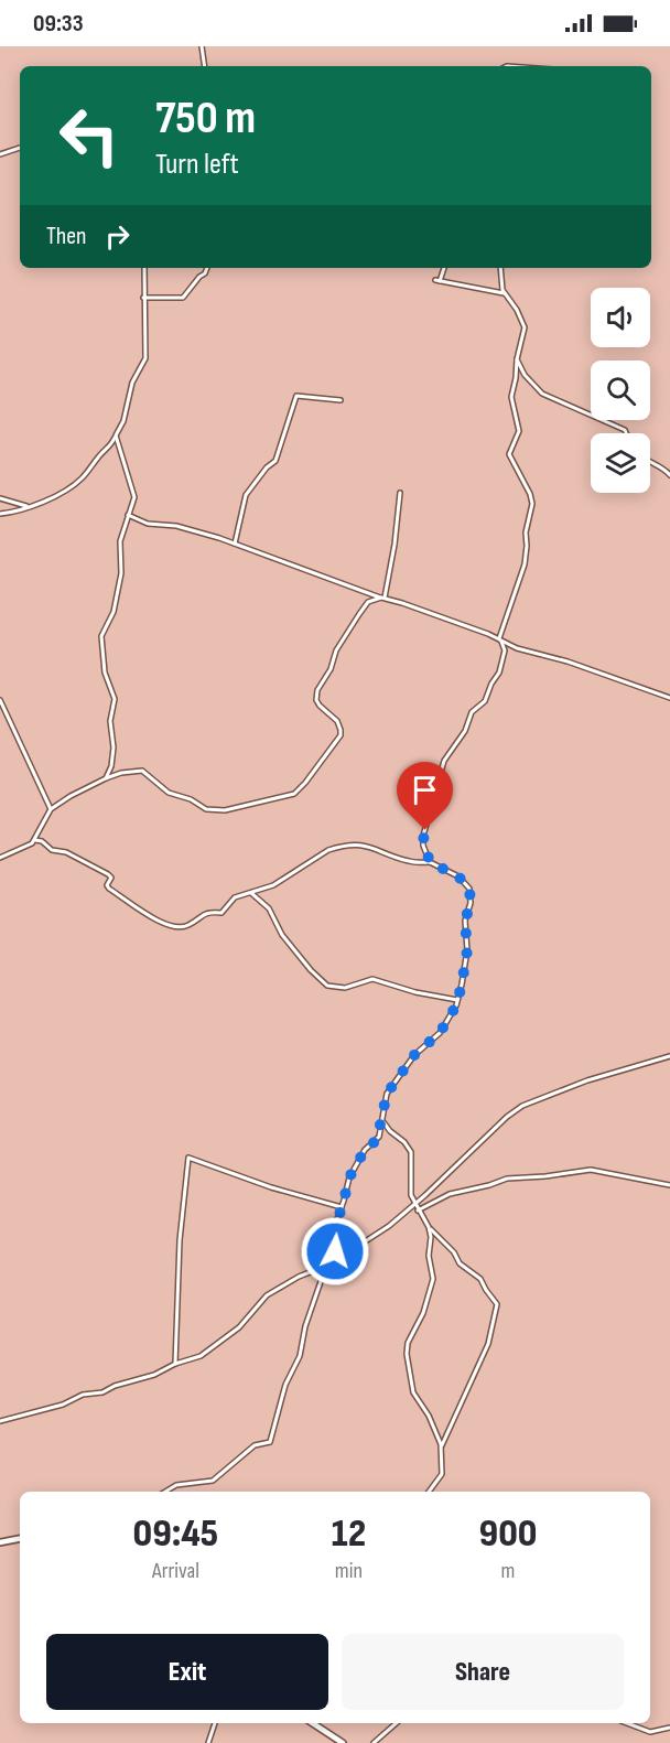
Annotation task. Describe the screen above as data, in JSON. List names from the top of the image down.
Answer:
{
  "page": {
    "status": "09:33",
    "turn": ["750 m", "Turn left"],
    "then": "Then",
    "eta": [
      "09:45",
      "Arrival",
      "12",
      "min",
      "900",
      "m"
    ],
    "buttons": ["Exit", "Share"]
  }
}
